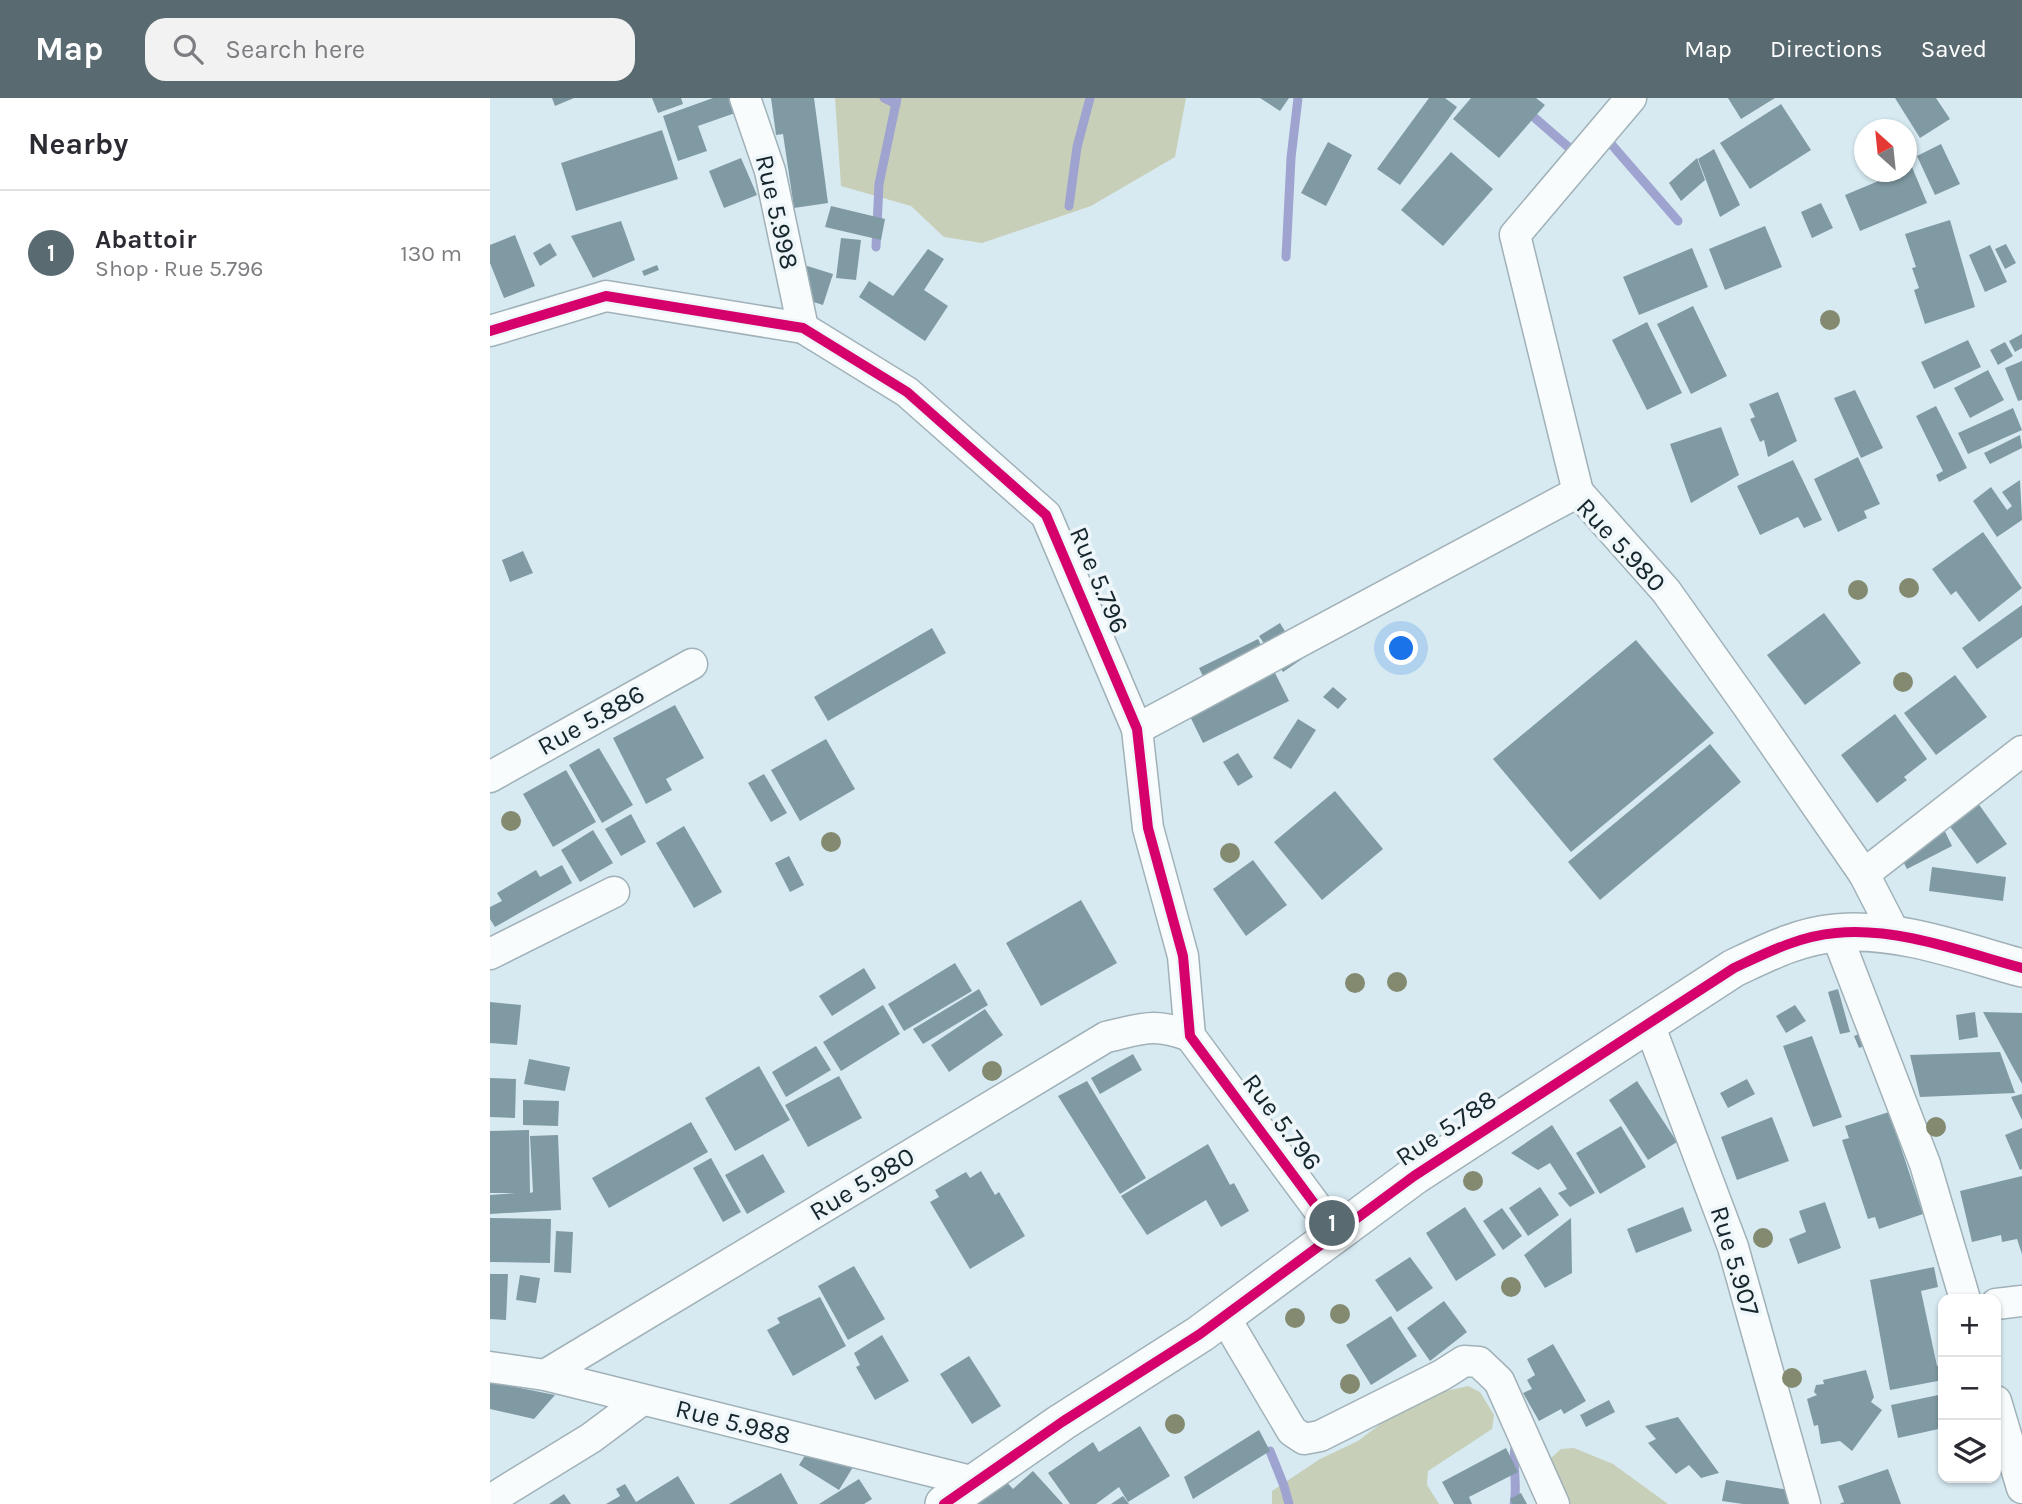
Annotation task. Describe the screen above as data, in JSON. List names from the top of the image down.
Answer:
{
  "streets": {
    "street": [
      "Rue 5.998",
      "Rue 5.980",
      "Rue 5.796",
      "Rue 5.886",
      "Rue 5.788",
      "Rue 5.907",
      "Rue 5.988"
    ]
  },
  "crossings": [
    ["Rue 5.998", "Rue 5.796"],
    ["Rue 5.980", "Rue 5.796"],
    ["Rue 5.980", "Rue 5.788"],
    ["Rue 5.980", "Rue 5.988"],
    ["Rue 5.796", "Rue 5.788"],
    ["Rue 5.788", "Rue 5.907"],
    ["Rue 5.788", "Rue 5.988"]
  ],
  "north": "top left",
  "page": {
    "header": "Map",
    "search": "Search here",
    "nav": ["Map", "Directions", "Saved"],
    "heading": "Nearby",
    "list": [
      {
        "mark": "1",
        "name": "Abattoir",
        "note": "Shop · Rue 5.796",
        "value": "130 m"
      }
    ],
    "pins": "1",
    "map_buttons": ["+", "−"]
  }
}
